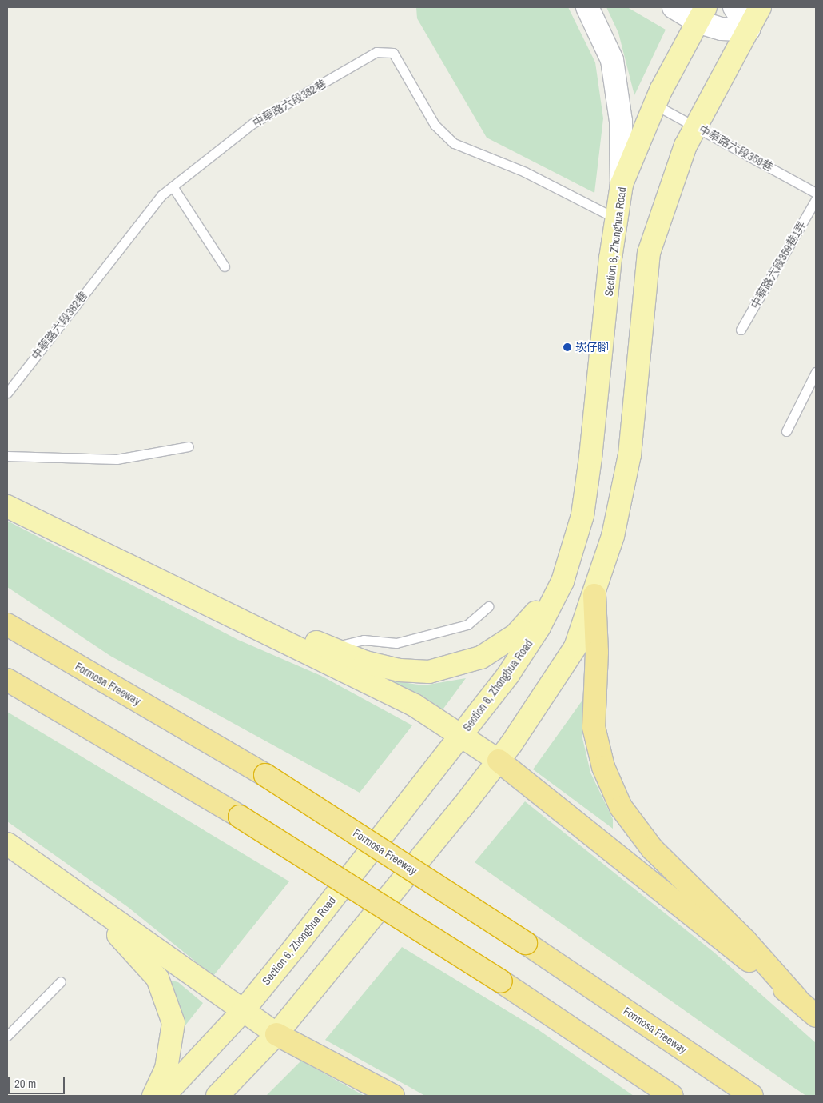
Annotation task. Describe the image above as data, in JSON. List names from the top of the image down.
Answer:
{
  "streets": {
    "highway": ["Formosa Freeway"],
    "main road": ["Section 6, Zhonghua Road"],
    "lane": ["中華路六段382巷", "中華路六段359巷", "中華路六段359巷1弄"]
  },
  "crossings": [
    ["中華路六段382巷", "Section 6, Zhonghua Road"],
    ["中華路六段359巷", "Section 6, Zhonghua Road"]
  ],
  "places": ["崁仔腳"],
  "scale_bar": "20 m"
}
